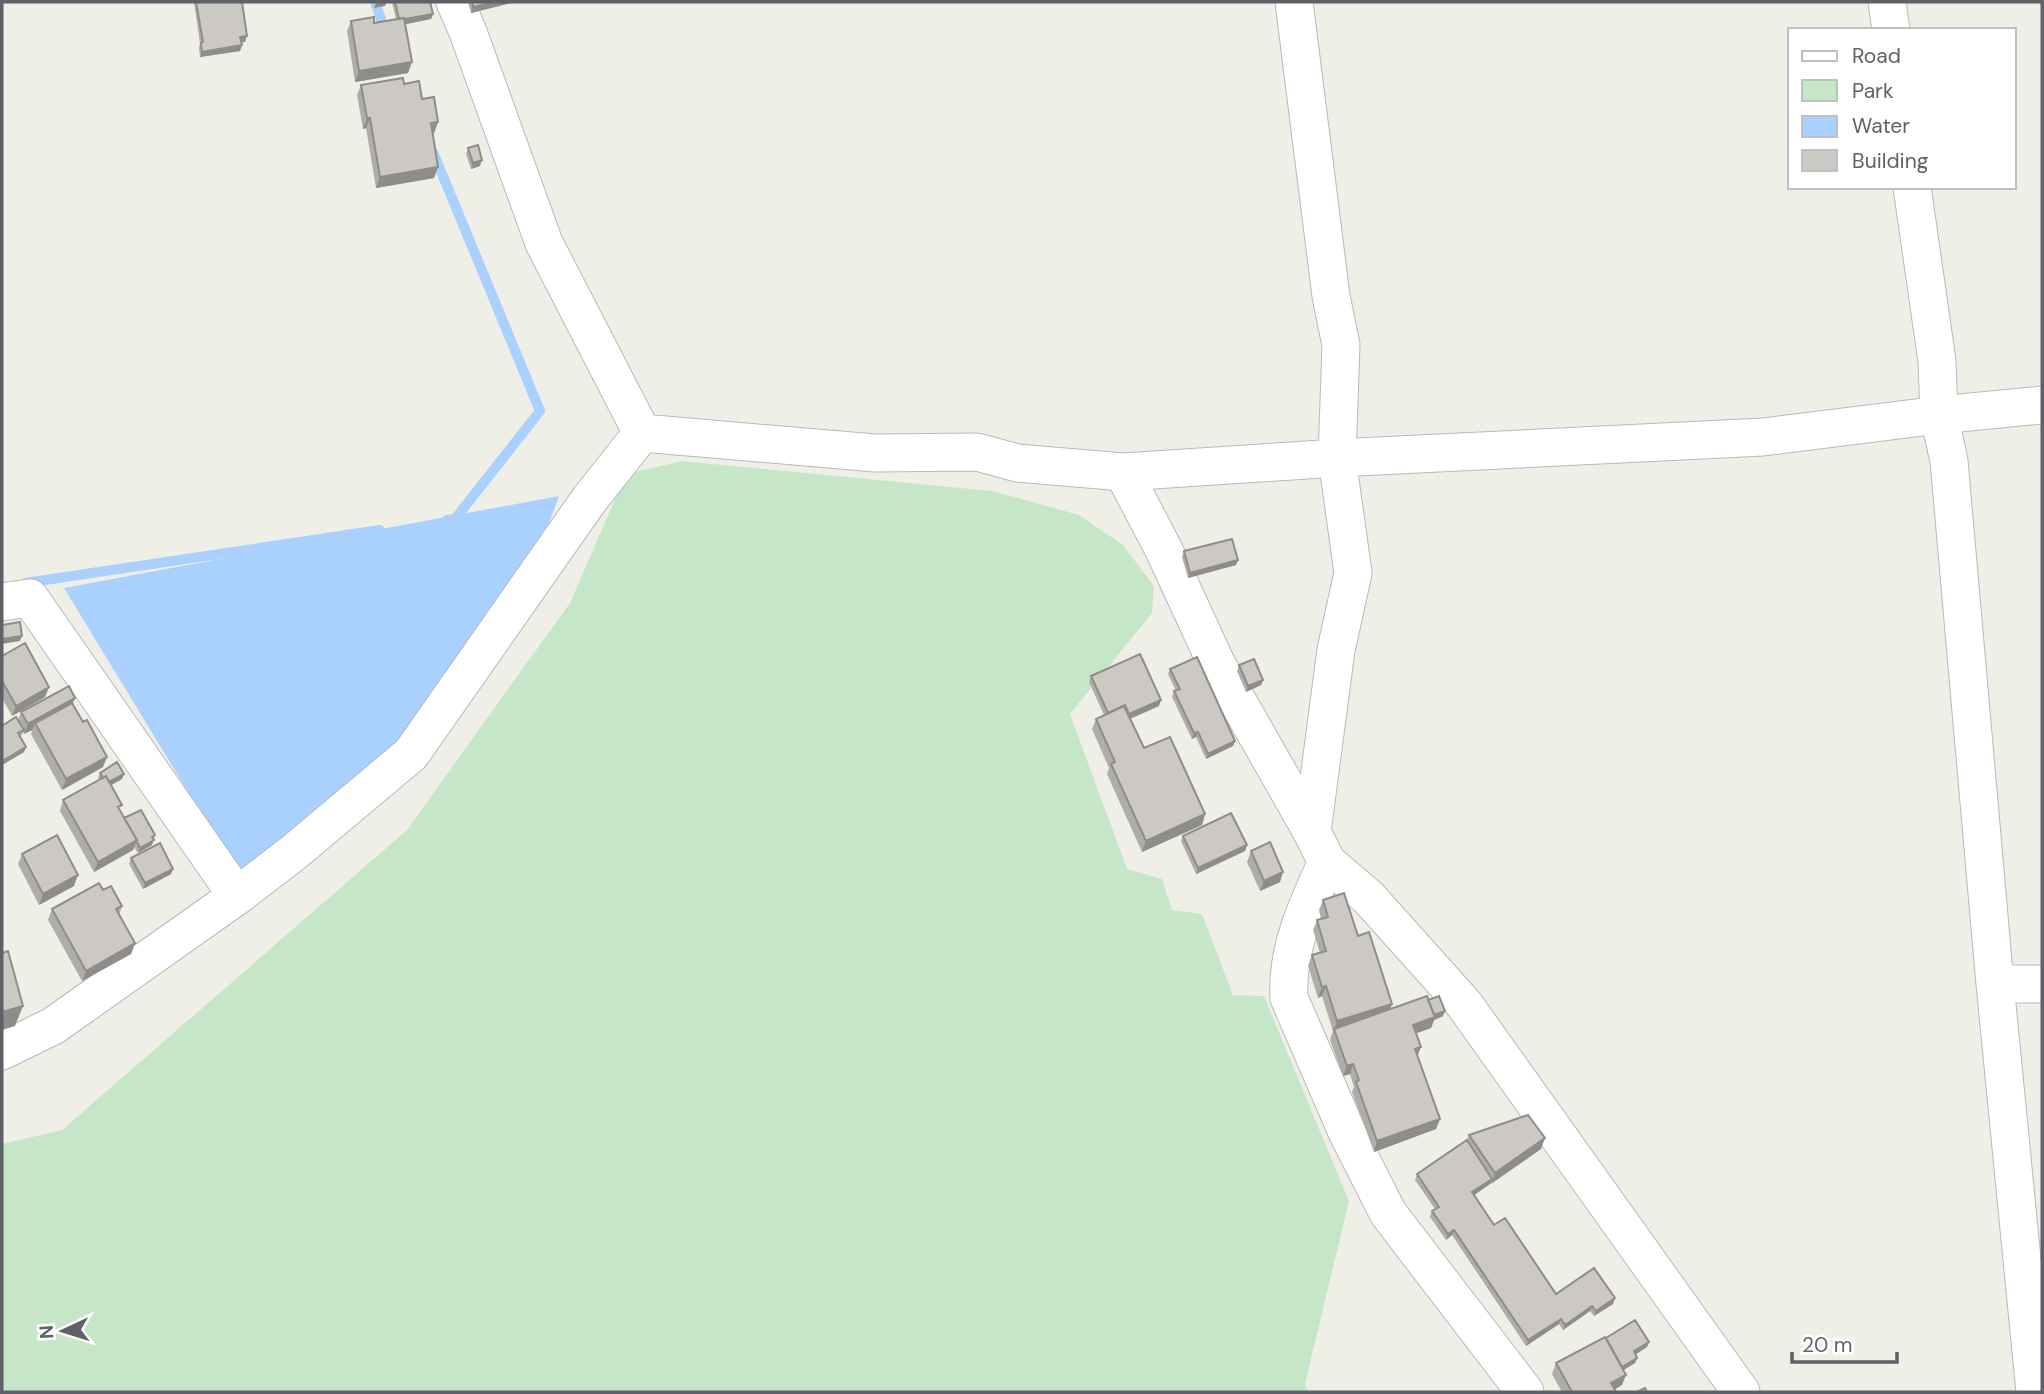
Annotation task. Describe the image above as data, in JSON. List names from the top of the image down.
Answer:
{
  "legend": [
    "Road",
    "Park",
    "Water",
    "Building"
  ],
  "scale_bar": "20 m",
  "north": "left"
}
